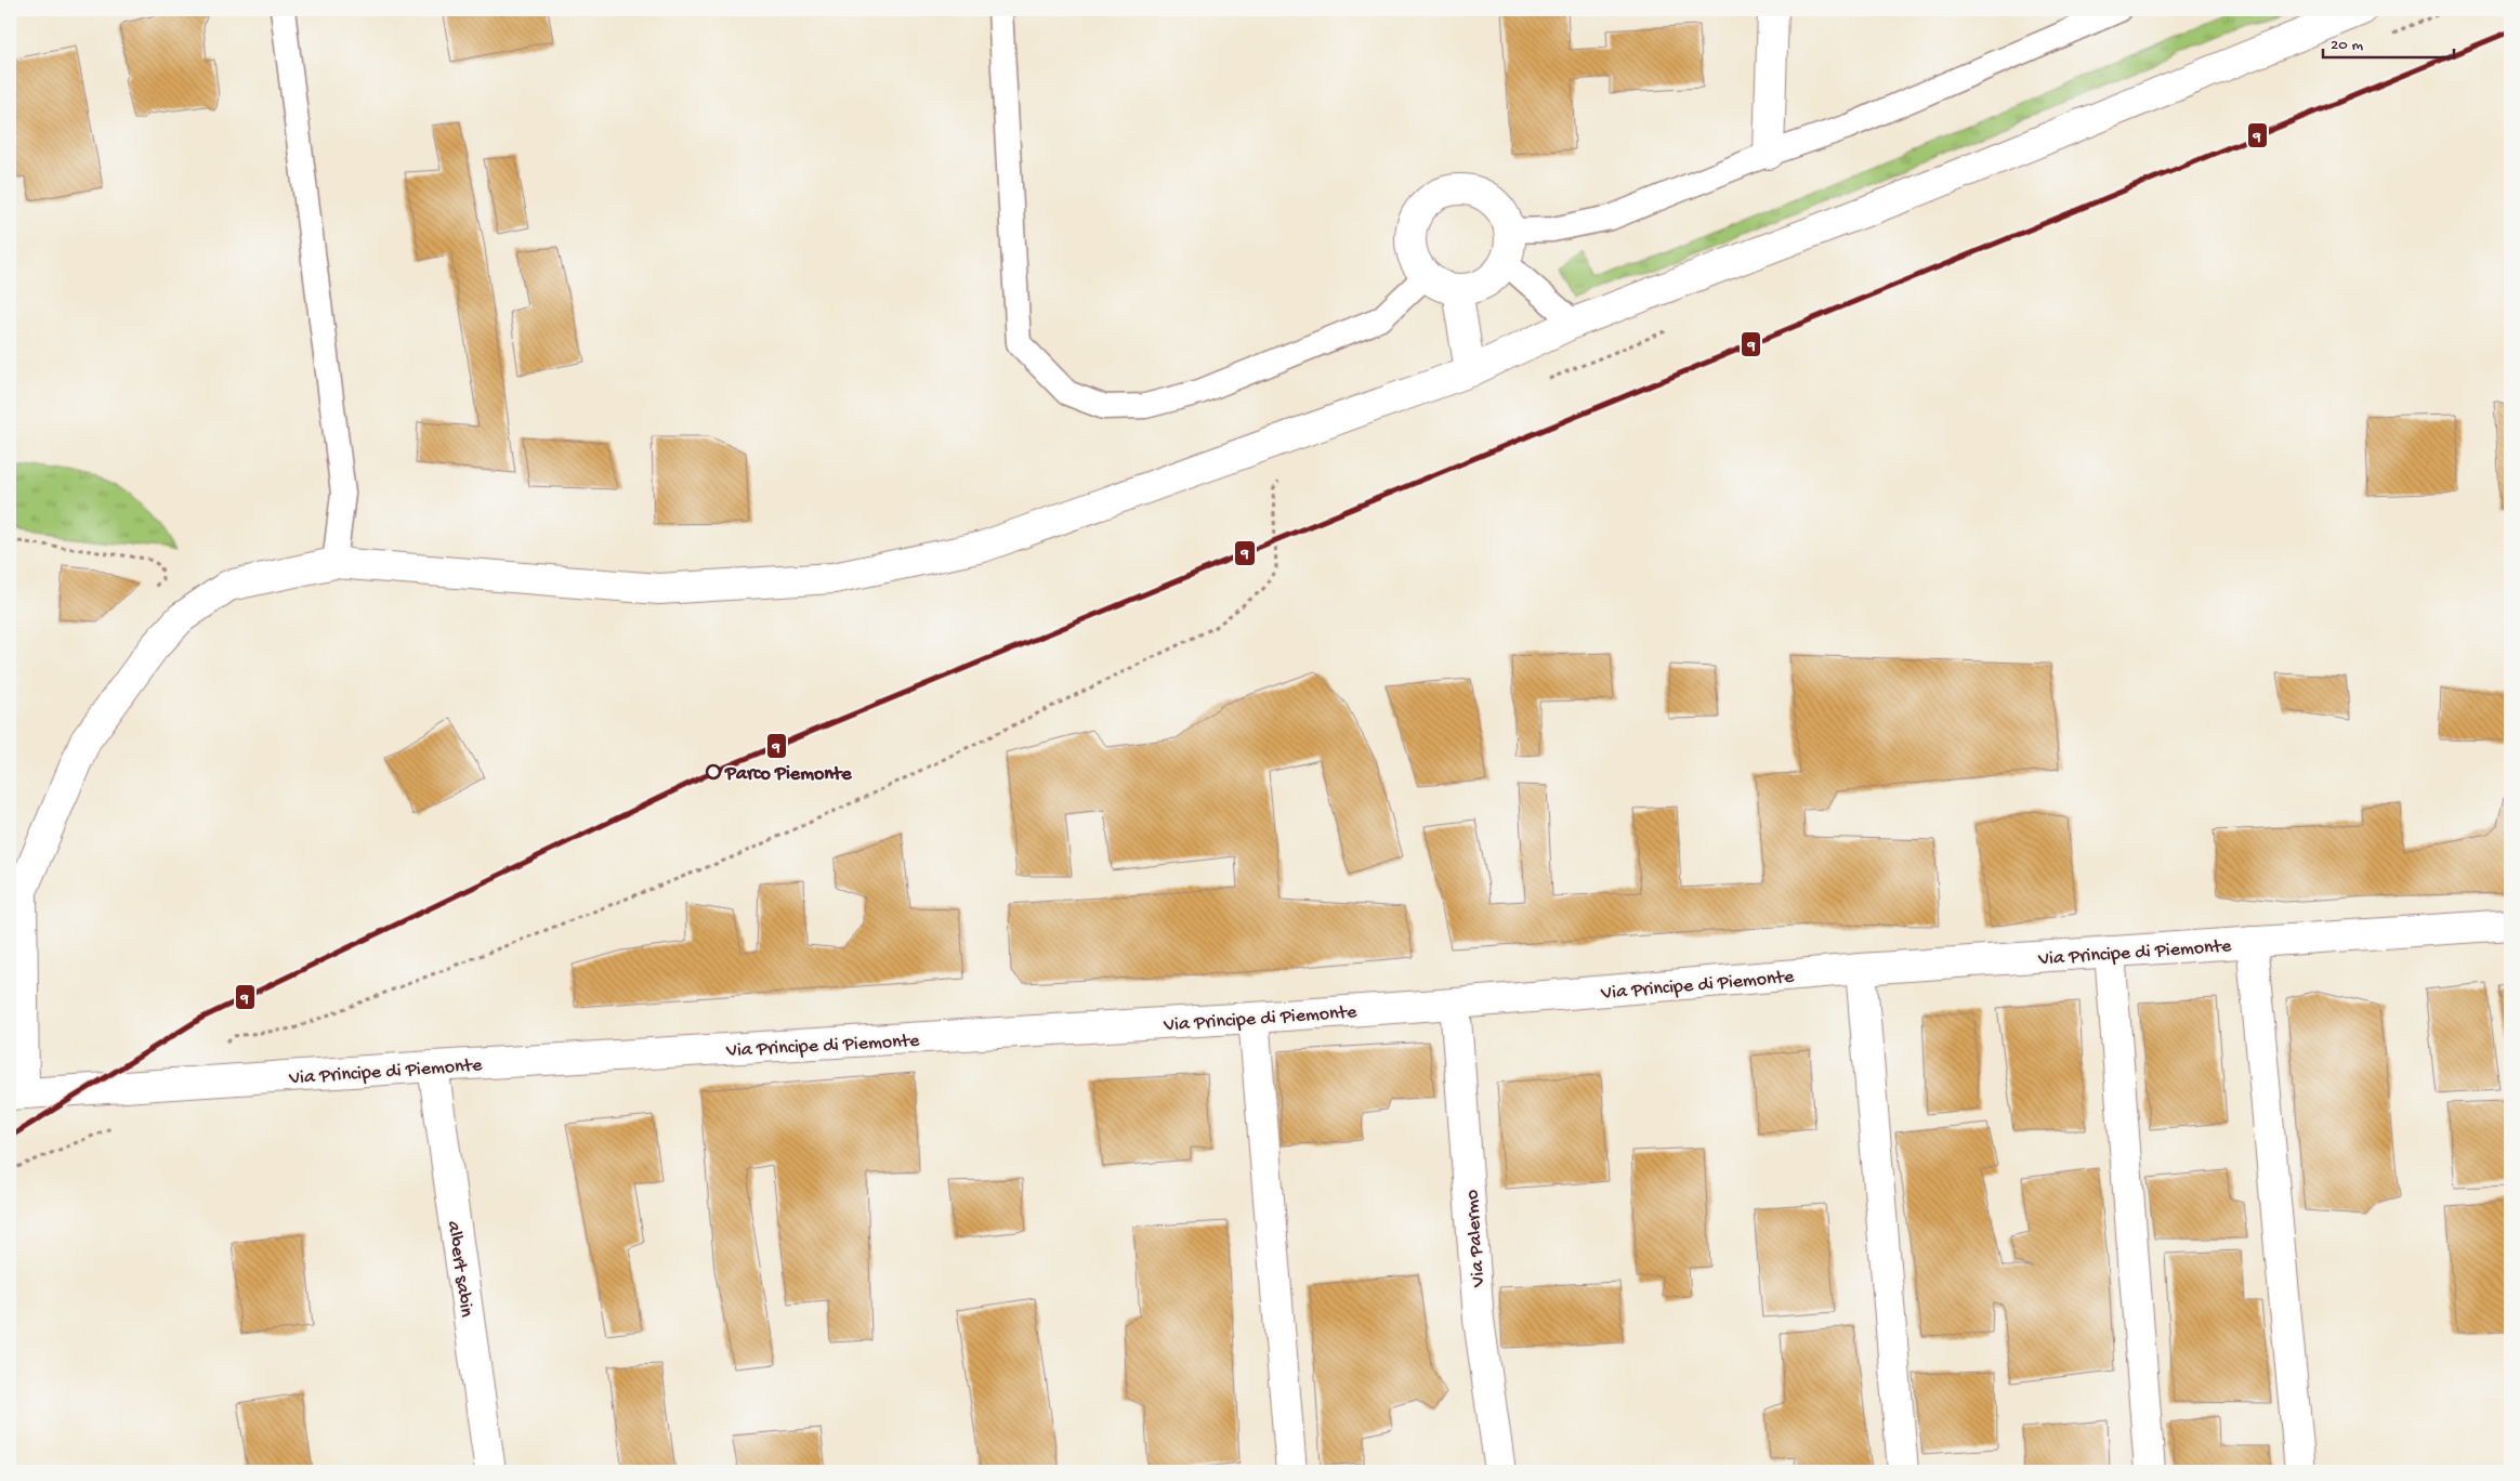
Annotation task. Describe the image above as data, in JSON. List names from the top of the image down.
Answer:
{
  "streets": {
    "street": ["Via Principe di Piemonte", "Via Palermo", "albert sabin"]
  },
  "crossings": [
    ["Via Principe di Piemonte", "Via Palermo"],
    ["Via Principe di Piemonte", "albert sabin"]
  ],
  "places": ["Parco Piemonte"],
  "lines": ["transit line 9"],
  "scale_bar": "20 m"
}
